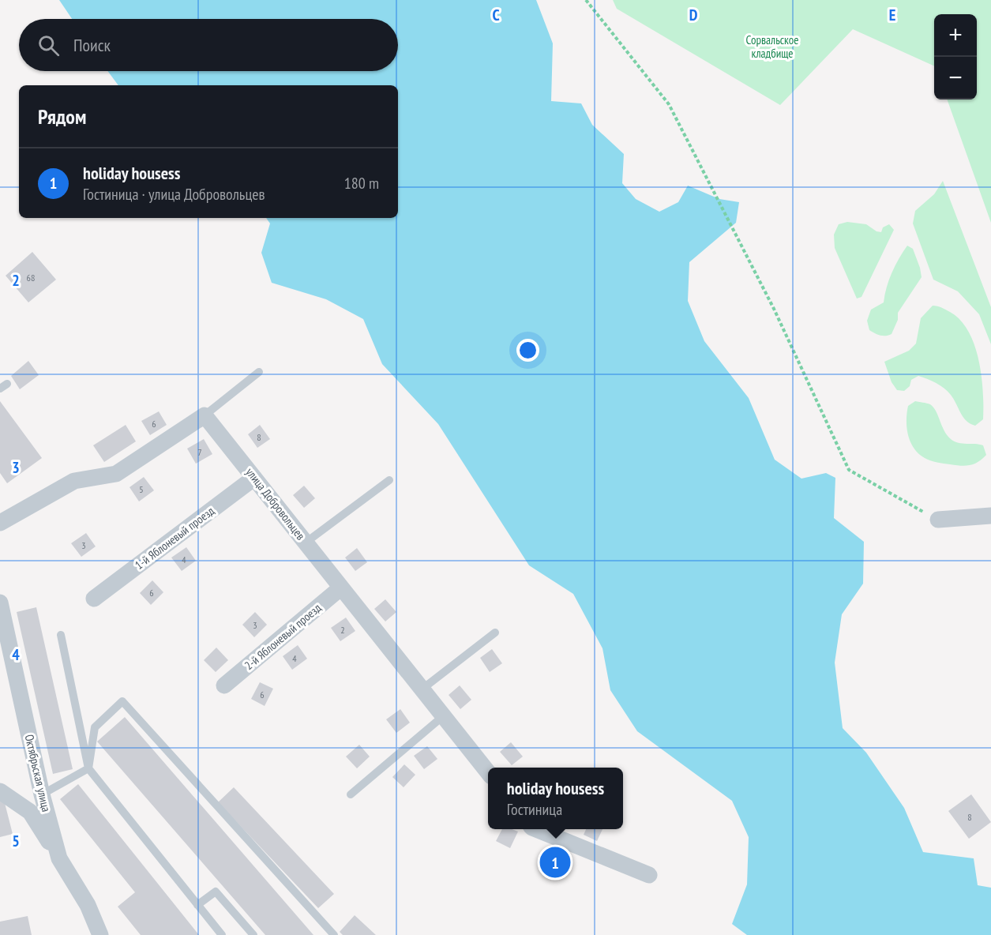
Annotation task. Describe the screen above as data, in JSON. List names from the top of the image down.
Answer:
{
  "streets": {
    "street": [
      "улица Добровольцев",
      "1-й Яблоневый проезд",
      "2-й Яблоневый проезд",
      "Октябрьская улица"
    ]
  },
  "crossings": [
    ["улица Добровольцев", "1-й Яблоневый проезд"],
    ["улица Добровольцев", "2-й Яблоневый проезд"]
  ],
  "parks": ["Сорвальское кладбище"],
  "house_numbers": [
    "68",
    "6",
    "8",
    "7",
    "5",
    "3",
    "4",
    "6",
    "3",
    "2",
    "4",
    "6",
    "8"
  ],
  "page": {
    "map_buttons": ["+", "−"],
    "search": "Поиск",
    "heading": "Рядом",
    "list": [
      {
        "mark": "1",
        "name": "holiday housess",
        "note": "Гостиница · улица Добровольцев",
        "value": "180 m"
      }
    ],
    "popup": ["holiday housess", "Гостиница"],
    "pins": "1"
  },
  "grid": {
    "columns": ["C", "D", "E"],
    "rows": [
      "2",
      "3",
      "4",
      "5"
    ]
  }
}
